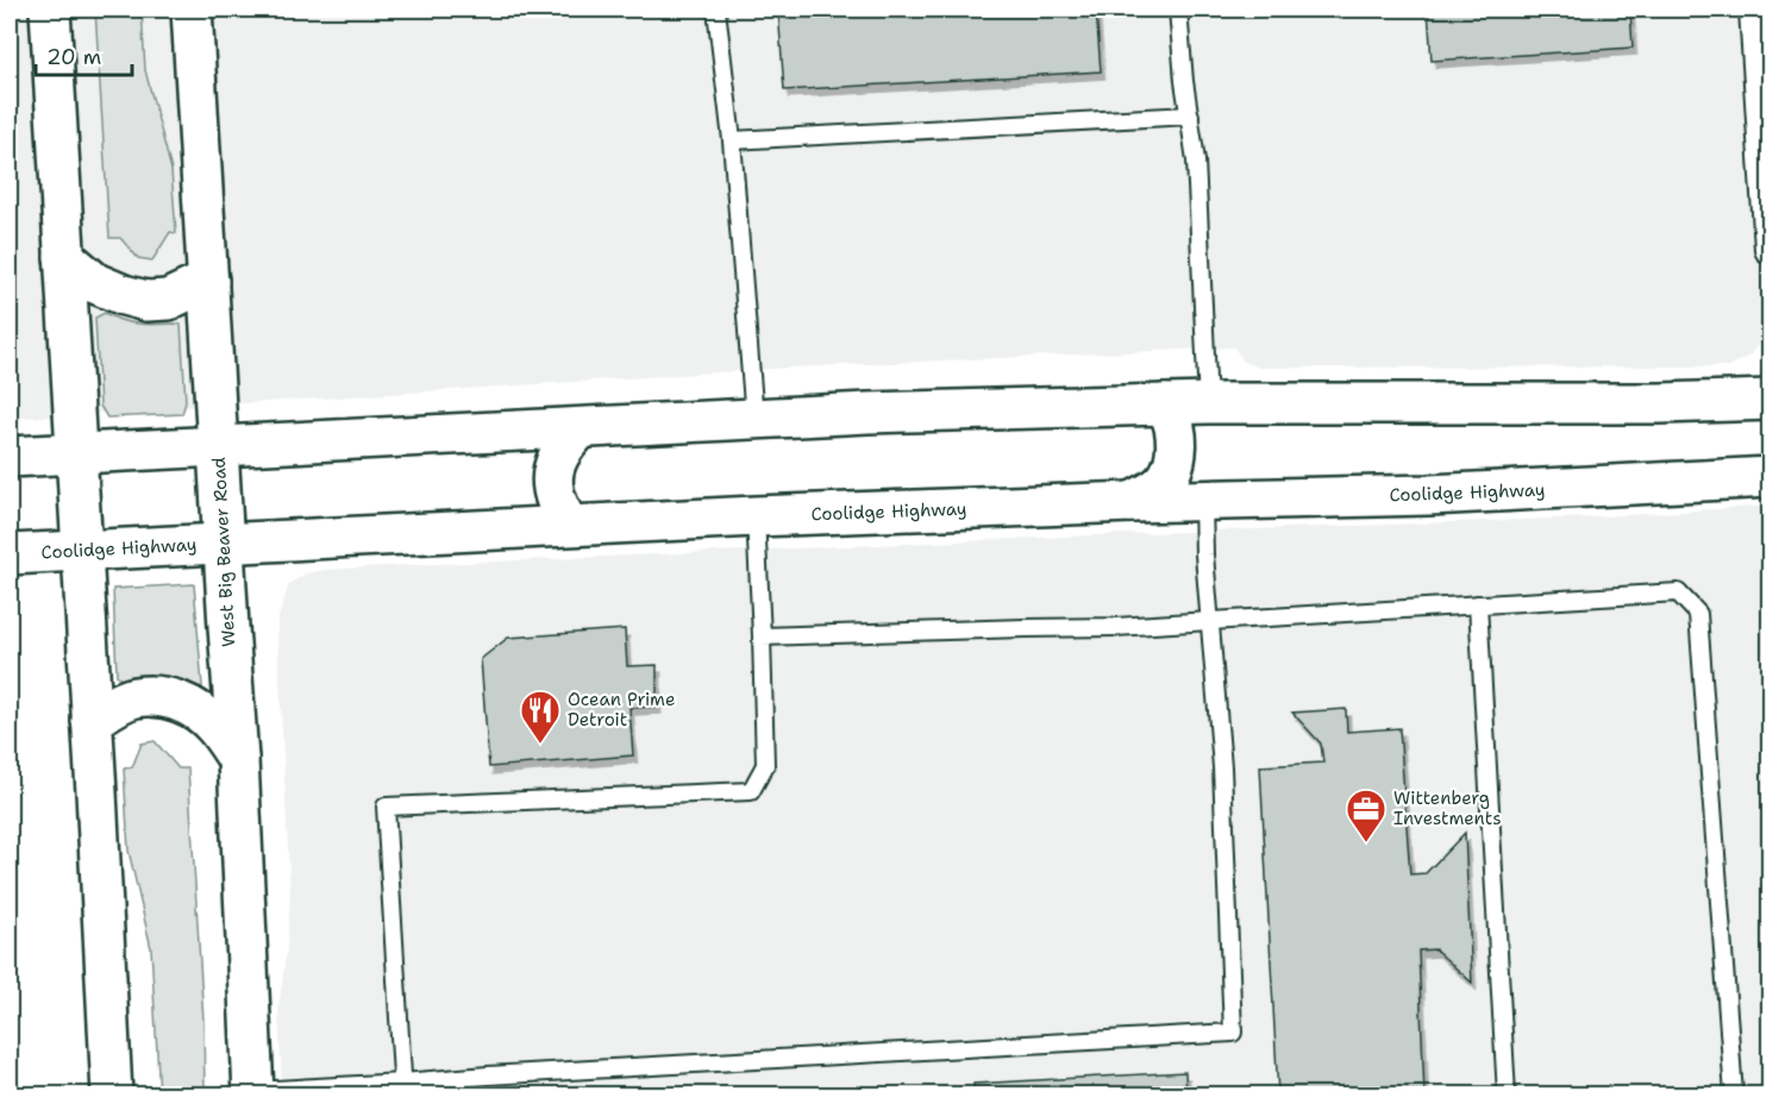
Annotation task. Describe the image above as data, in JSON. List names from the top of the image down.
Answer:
{
  "streets": {
    "main road": ["Coolidge Highway", "West Big Beaver Road"]
  },
  "crossings": [
    ["Coolidge Highway", "West Big Beaver Road"]
  ],
  "places": {
    "restaurant": ["Ocean Prime Detroit"],
    "office": ["Wittenberg Investments"]
  },
  "scale_bar": "20 m"
}
